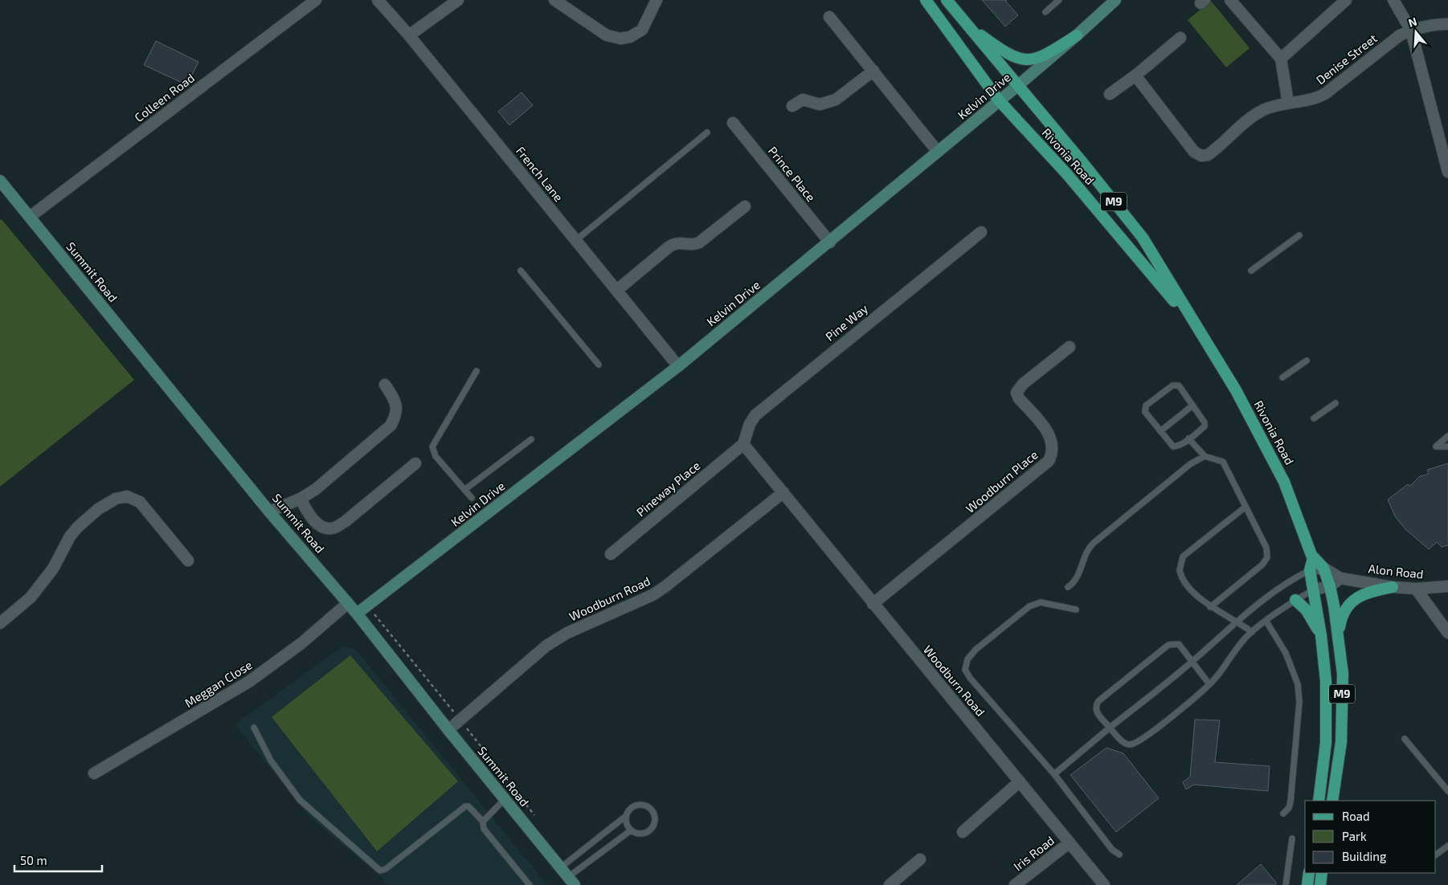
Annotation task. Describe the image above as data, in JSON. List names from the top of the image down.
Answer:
{
  "streets": {
    "main road": [
      "Kelvin Drive",
      "Rivonia Road",
      "M9",
      "Summit Road"
    ],
    "street": [
      "Denise Street",
      "Colleen Road",
      "French Lane",
      "Prince Place",
      "Pine Way",
      "Woodburn Place",
      "Pineway Place",
      "Alon Road",
      "Woodburn Road",
      "Meggan Close",
      "Iris Road"
    ]
  },
  "crossings": [
    ["Kelvin Drive", "Rivonia Road"],
    ["Kelvin Drive", "French Lane"],
    ["Kelvin Drive", "Prince Place"],
    ["Kelvin Drive", "Summit Road"],
    ["Colleen Road", "Summit Road"],
    ["Rivonia Road", "M9"],
    ["Rivonia Road", "Alon Road"],
    ["Summit Road", "Woodburn Road"],
    ["Summit Road", "Meggan Close"],
    ["Pine Way", "Pineway Place"],
    ["Pine Way", "Woodburn Road"],
    ["Woodburn Place", "Woodburn Road"],
    ["Pineway Place", "Woodburn Road"],
    ["Woodburn Road", "Iris Road"]
  ],
  "legend": ["Road", "Park", "Building"],
  "scale_bar": "50 m",
  "north": "top"
}
